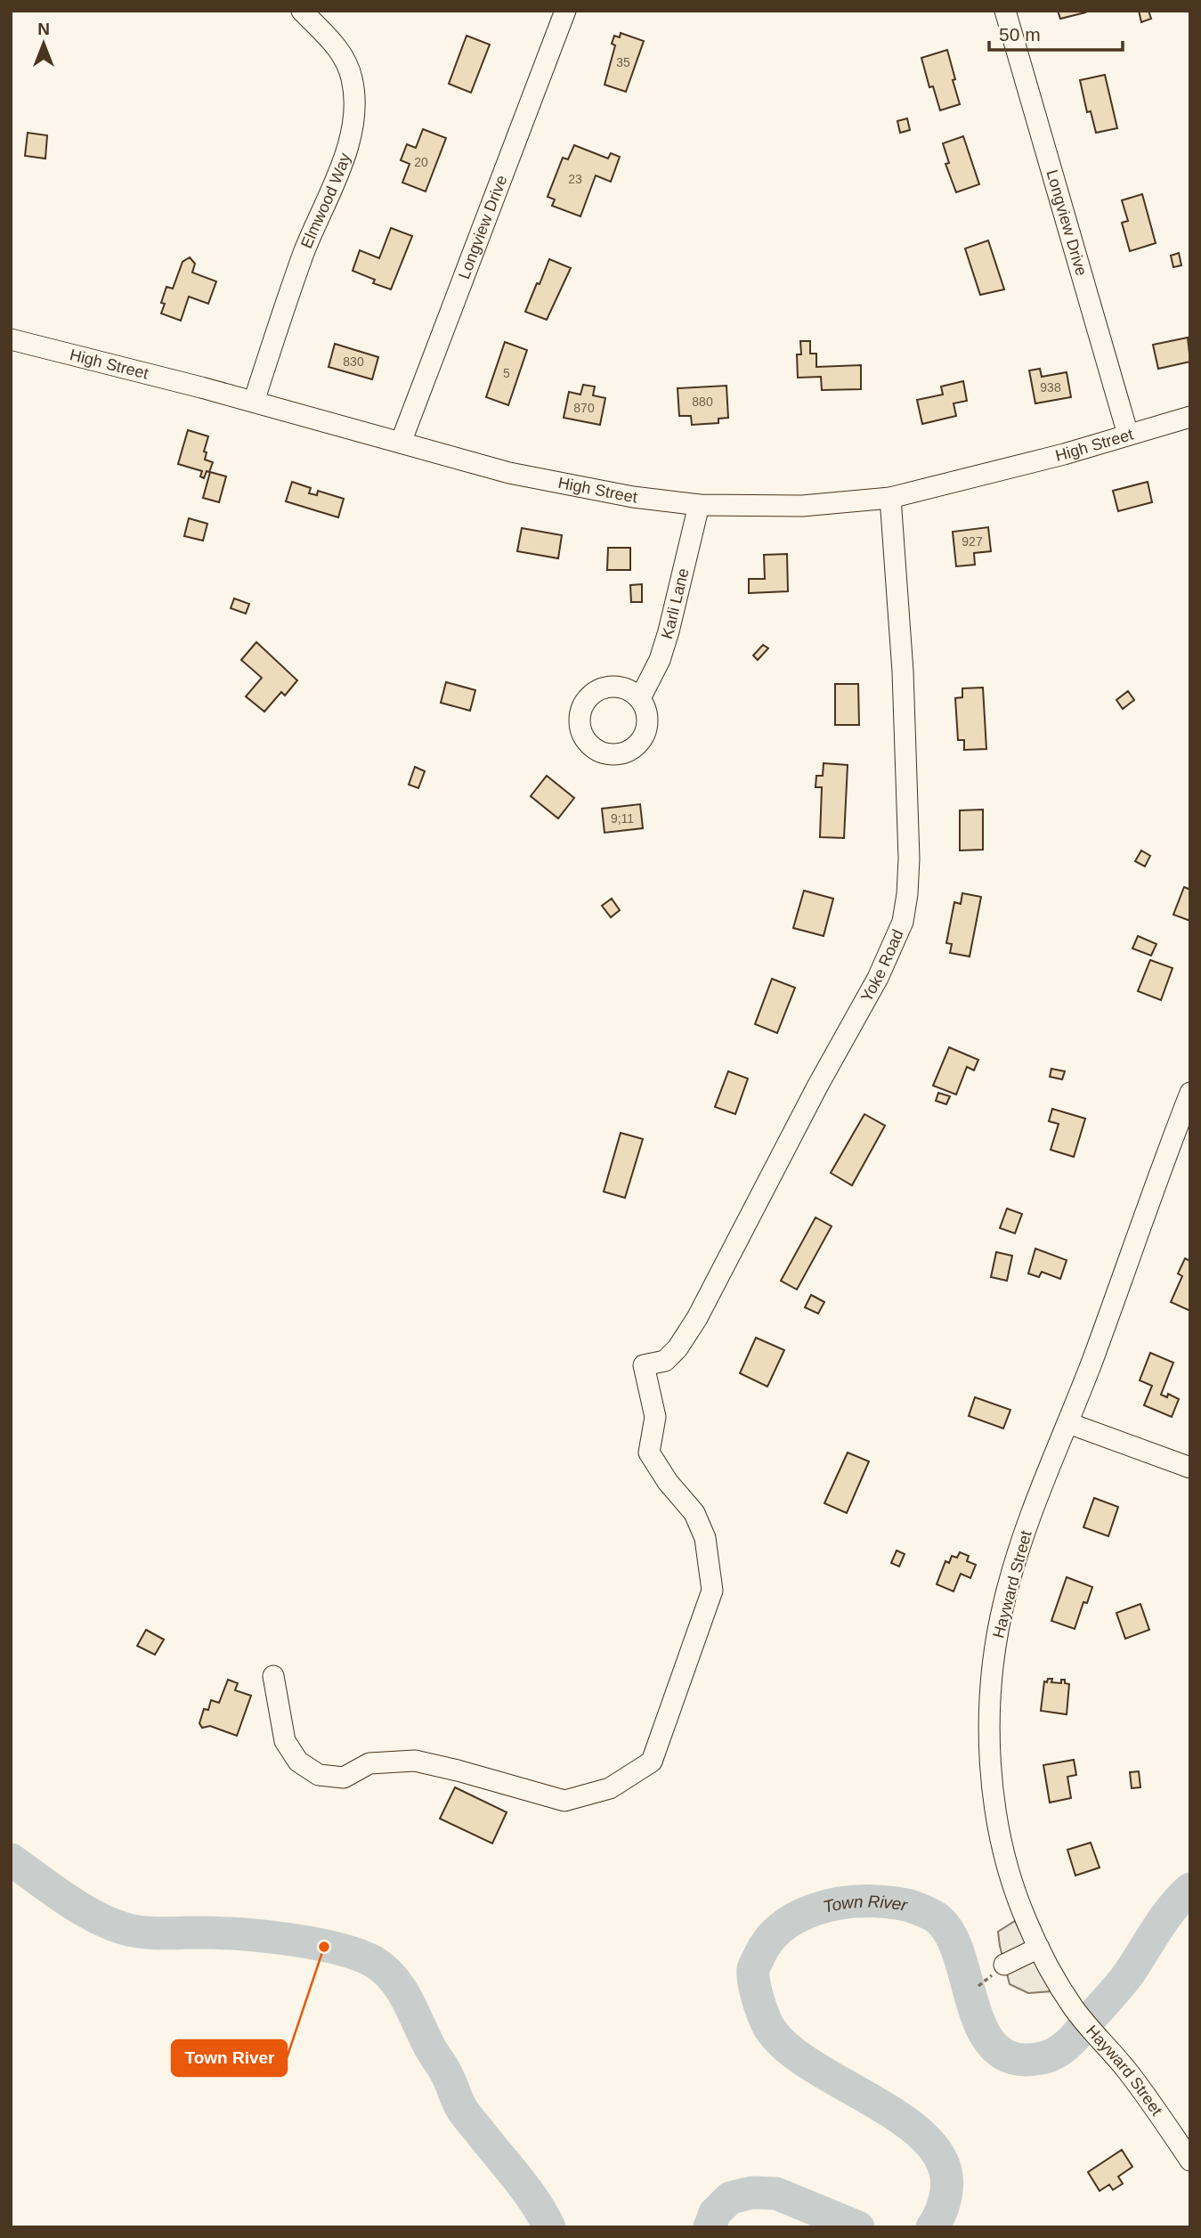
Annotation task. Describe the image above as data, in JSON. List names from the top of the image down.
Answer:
{
  "streets": {
    "street": [
      "Elmwood Way",
      "Longview Drive",
      "High Street",
      "Karli Lane",
      "Yoke Road",
      "Hayward Street"
    ]
  },
  "crossings": [
    ["Elmwood Way", "High Street"],
    ["Longview Drive", "High Street"],
    ["High Street", "Karli Lane"],
    ["High Street", "Yoke Road"]
  ],
  "water": ["Town River"],
  "places": ["Town River"],
  "house_numbers": [
    "35",
    "20",
    "23",
    "830",
    "5",
    "938",
    "880",
    "870",
    "927",
    "9;11"
  ],
  "scale_bar": "50 m",
  "north": "top"
}
